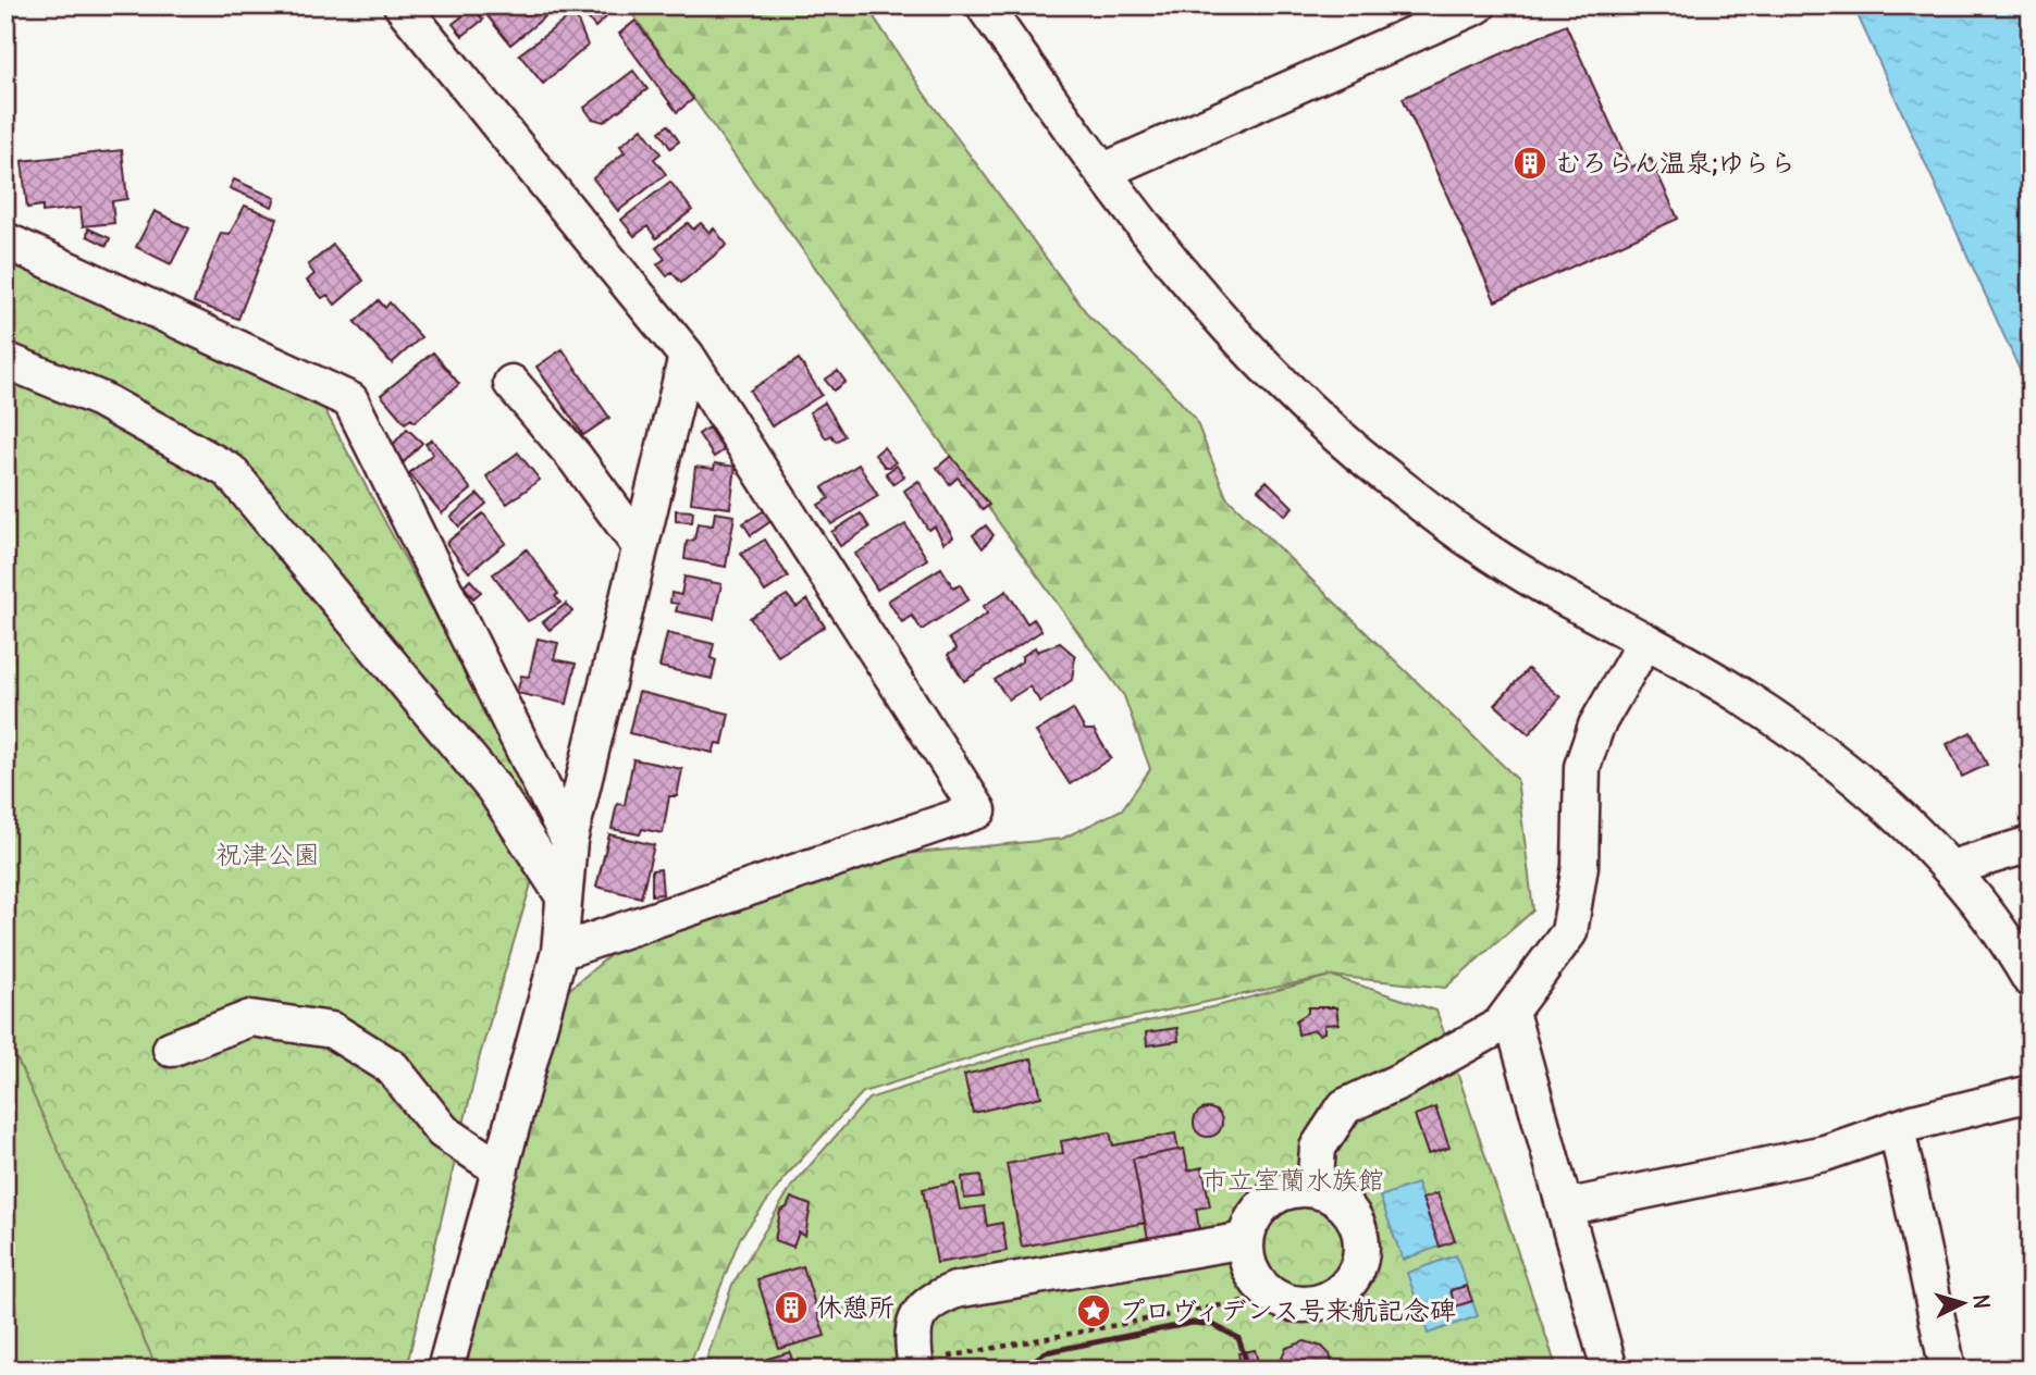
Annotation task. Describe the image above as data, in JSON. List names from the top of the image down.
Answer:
{
  "parks": ["祝津公園", "市立室蘭水族館"],
  "places": {
    "building": ["むろらん温泉;ゆらら", "休憩所"],
    "place": ["プロヴィデンス号来航記念碑"]
  },
  "north": "right"
}
